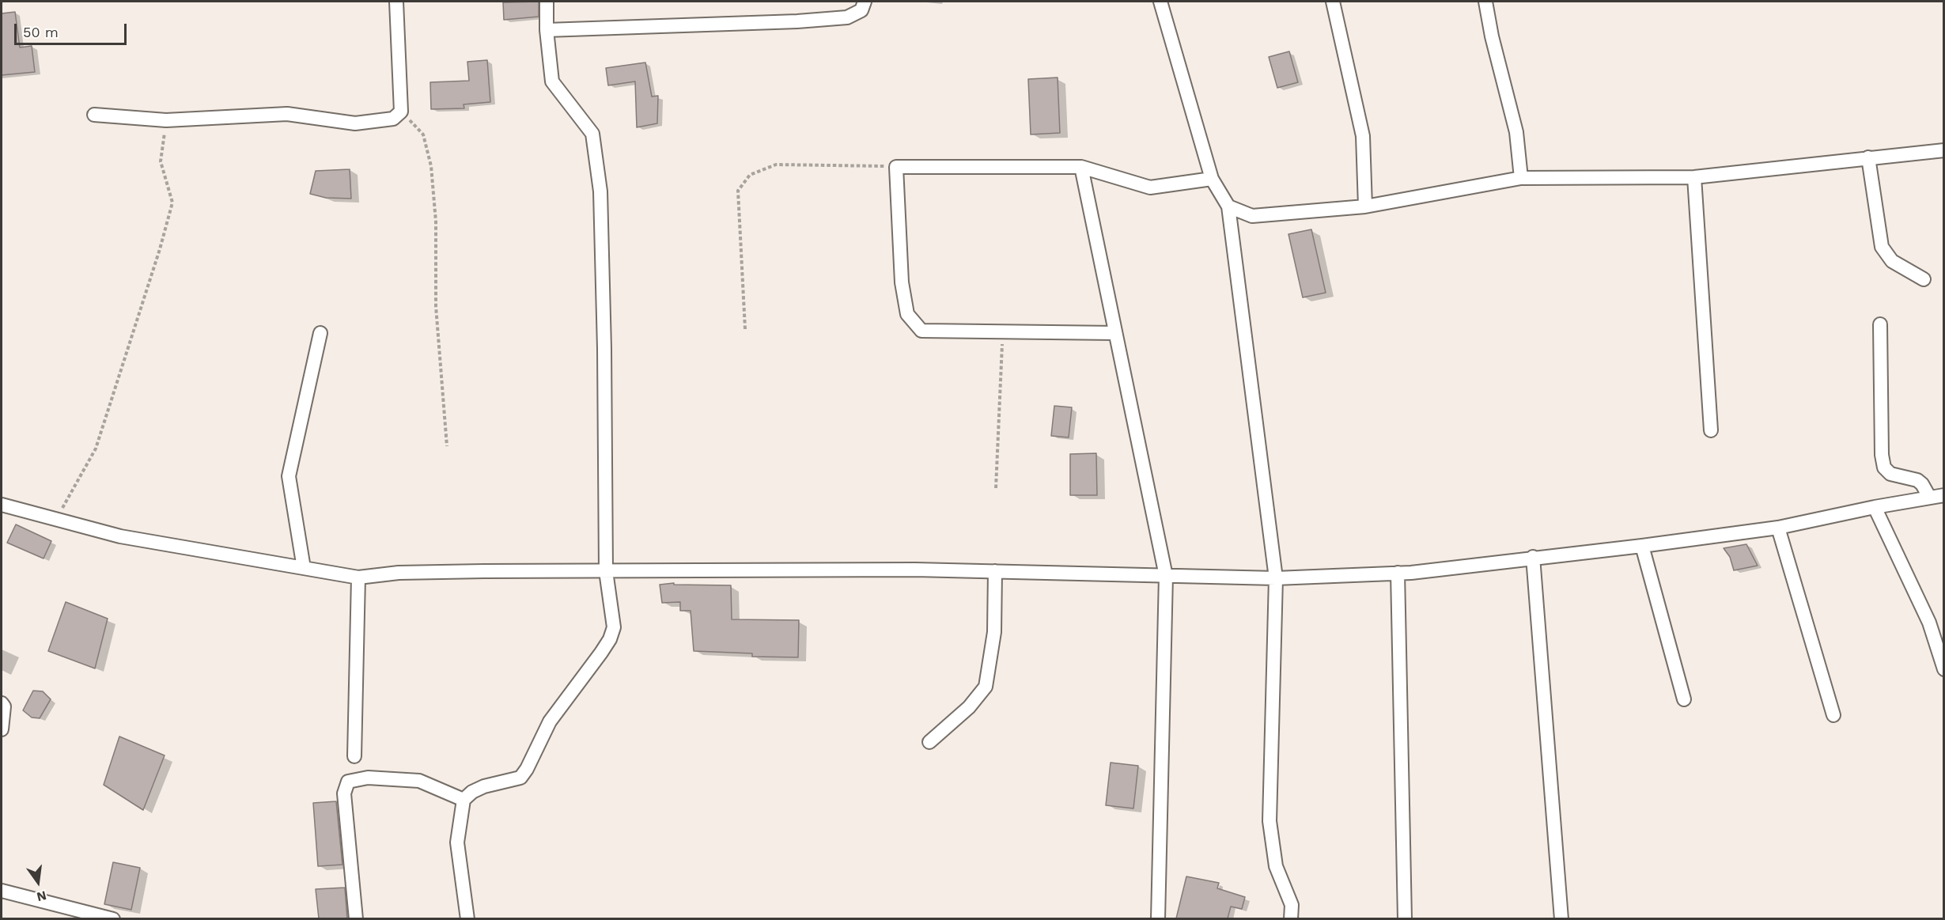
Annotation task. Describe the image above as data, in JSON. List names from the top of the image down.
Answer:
{
  "scale_bar": "50 m",
  "north": "bottom"
}
